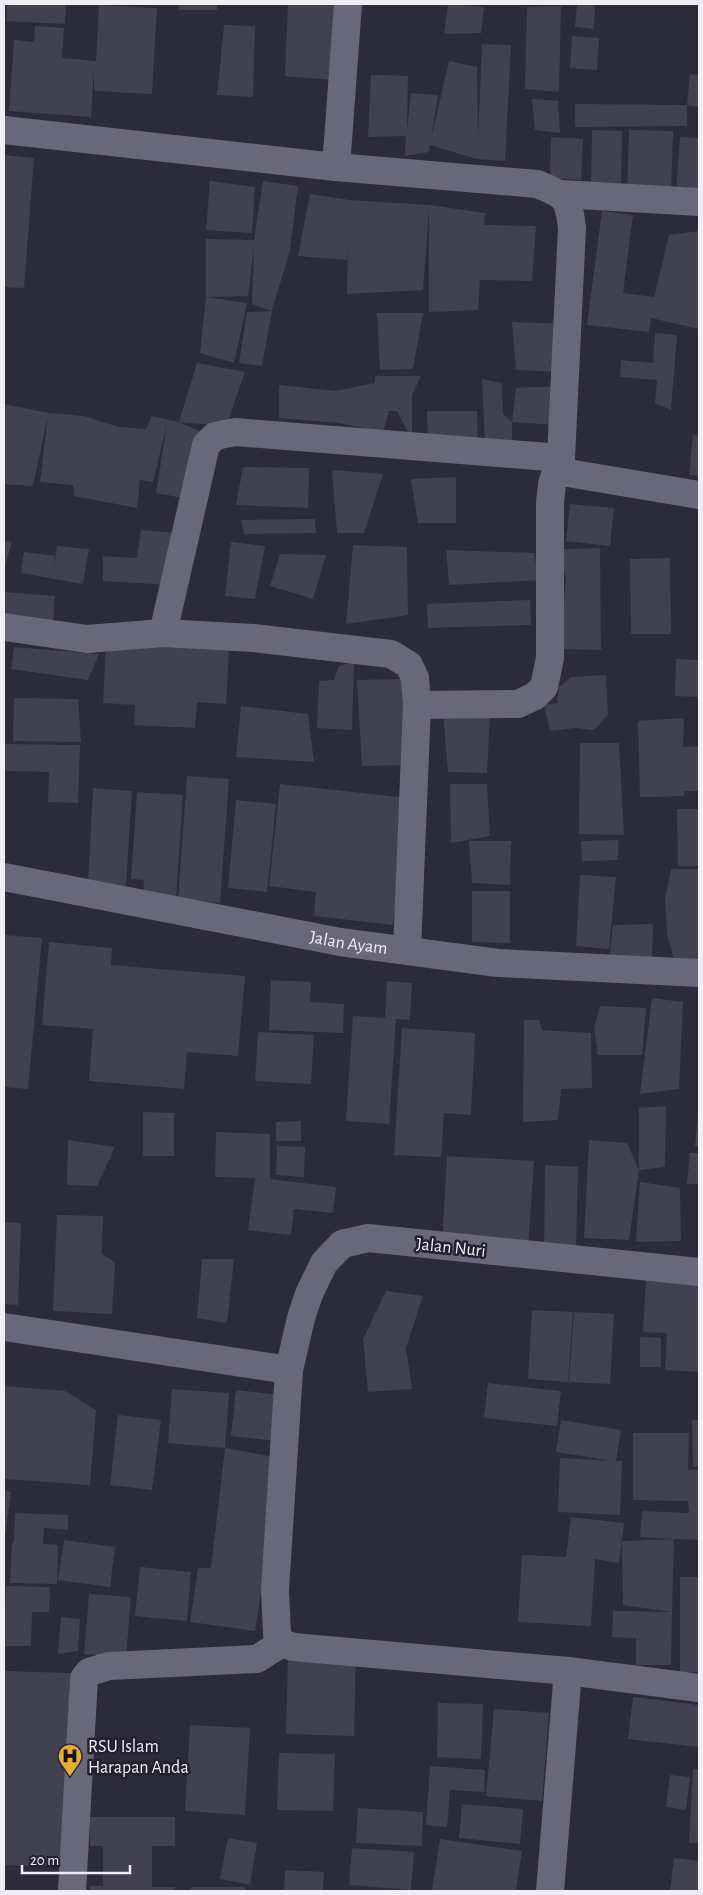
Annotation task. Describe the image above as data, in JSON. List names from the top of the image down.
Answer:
{
  "streets": {
    "street": ["Jalan Ayam", "Jalan Nuri"]
  },
  "places": {
    "hospital": ["RSU Islam Harapan Anda"]
  },
  "scale_bar": "20 m"
}
